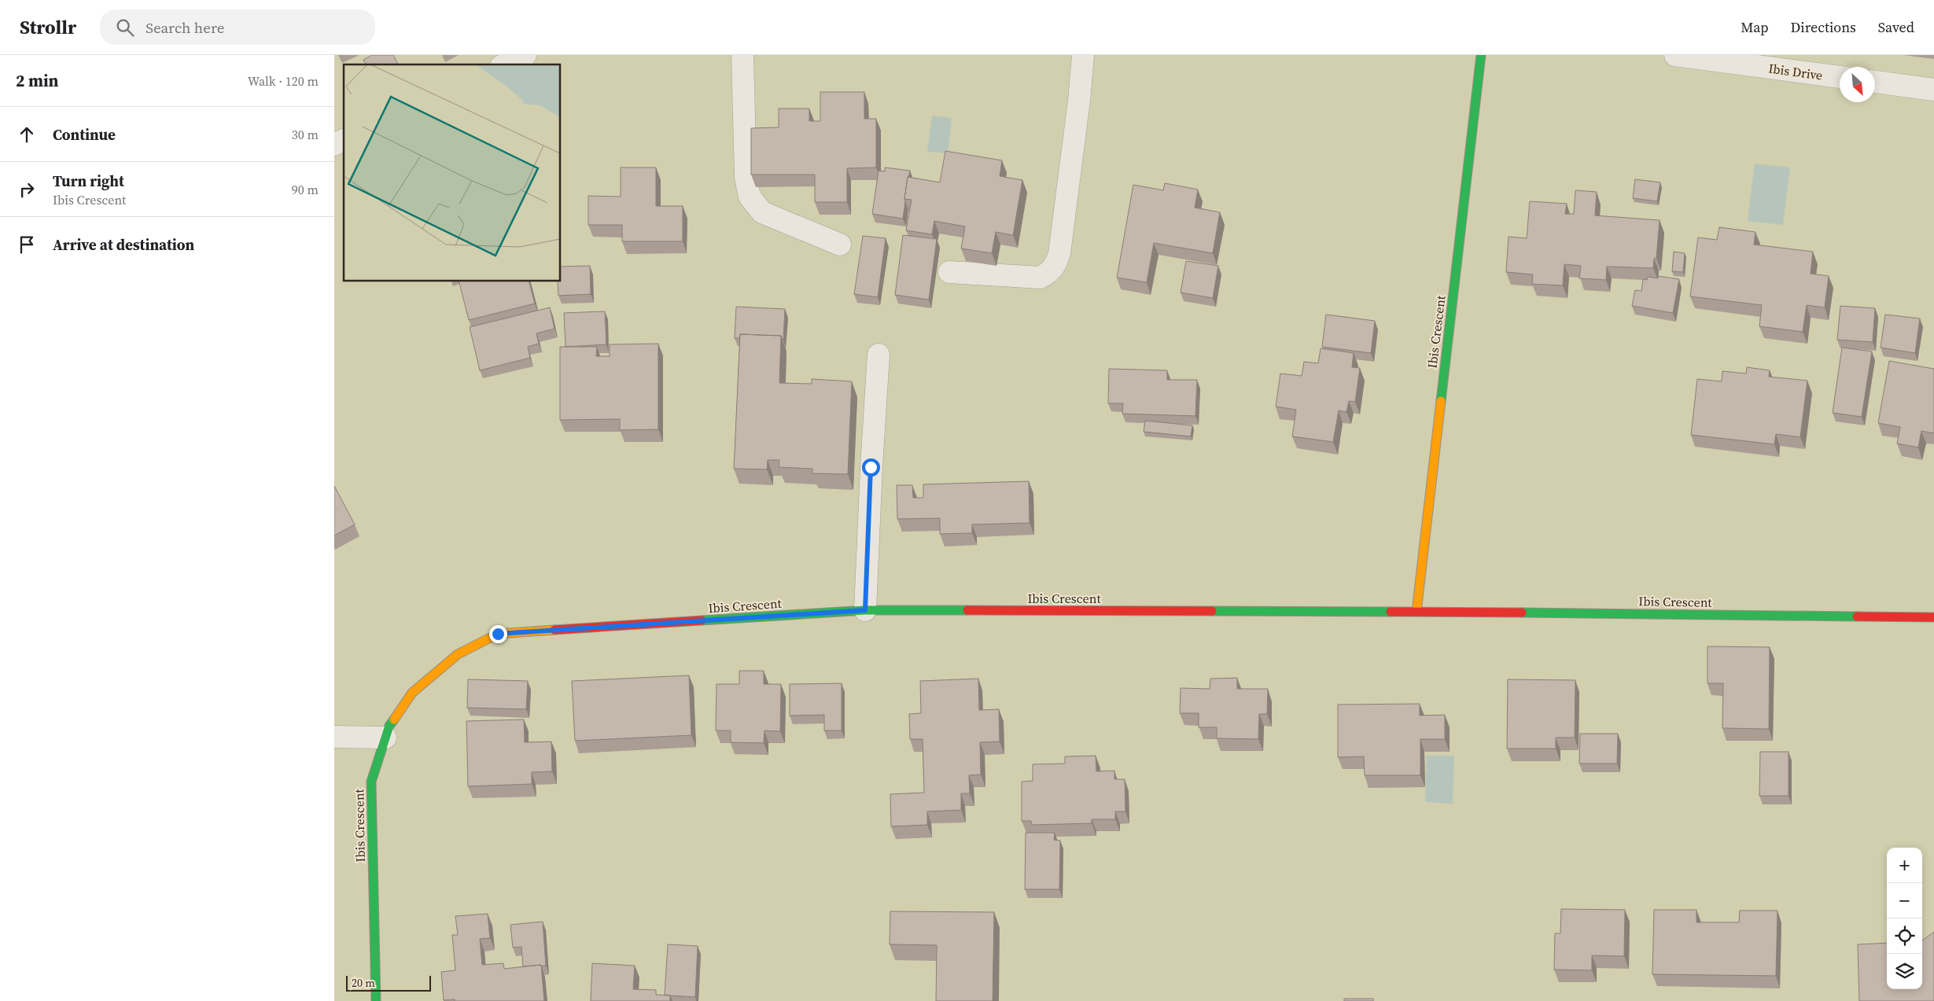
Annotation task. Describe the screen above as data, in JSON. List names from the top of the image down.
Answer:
{
  "streets": {
    "street": ["Ibis Drive", "Ibis Crescent"]
  },
  "scale_bar": "20 m",
  "north": "bottom right",
  "page": {
    "header": "Strollr",
    "search": "Search here",
    "nav": ["Map", "Directions", "Saved"],
    "heading": ["2 min", "Walk · 120 m"],
    "list": [
      ["Continue", "30 m"],
      ["Turn right", "Ibis Crescent", "90 m"],
      "Arrive at destination"
    ],
    "map_buttons": ["+", "−"],
    "scale": "20 m"
  }
}
